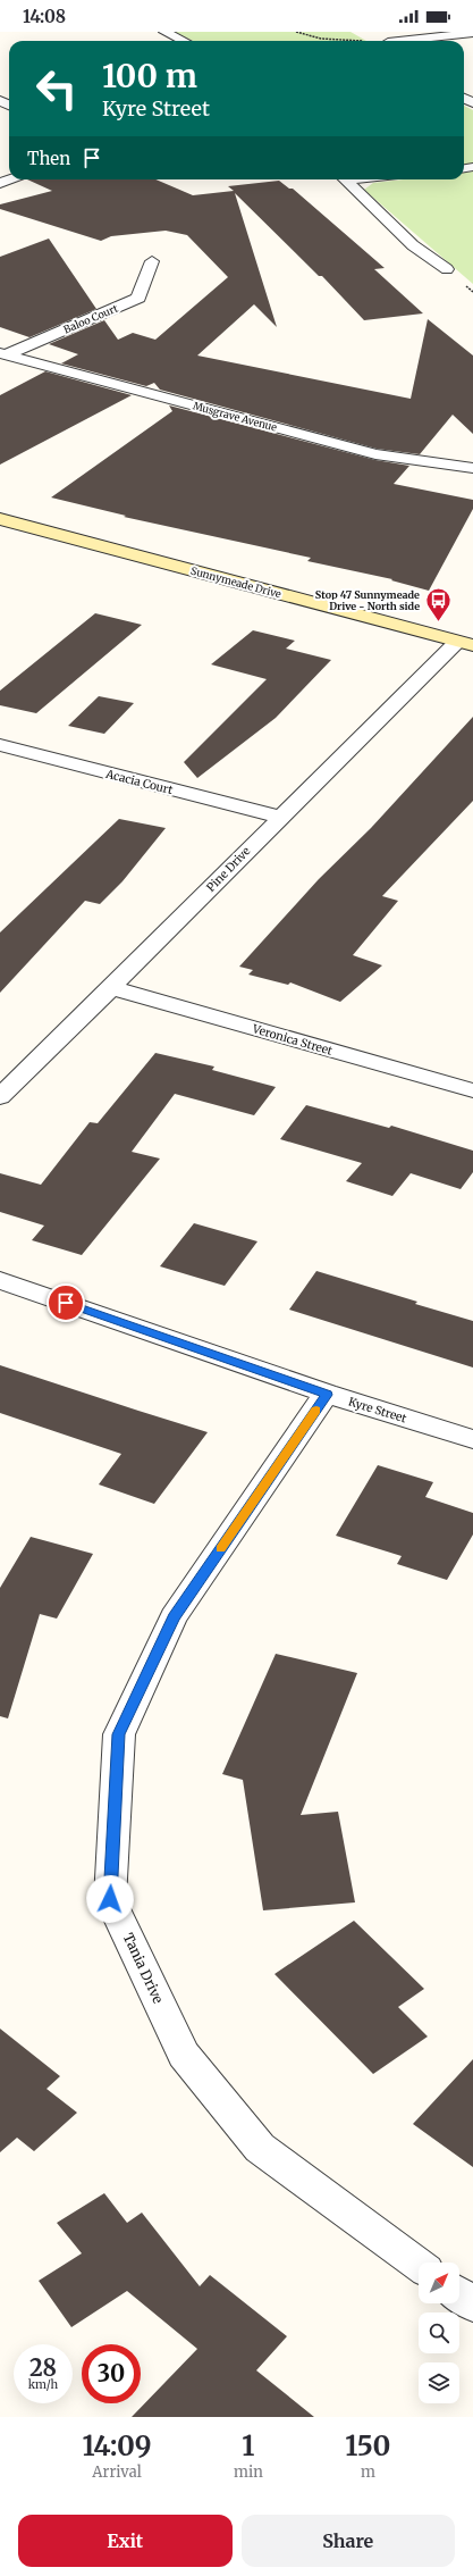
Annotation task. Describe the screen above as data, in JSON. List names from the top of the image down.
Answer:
{
  "streets": {
    "street": [
      "Baloo Court",
      "Musgrave Avenue",
      "Sunnymeade Drive",
      "Acacia Court",
      "Pine Drive",
      "Veronica Street",
      "Kyre Street",
      "Tania Drive"
    ]
  },
  "crossings": [
    ["Baloo Court", "Musgrave Avenue"],
    ["Sunnymeade Drive", "Pine Drive"],
    ["Acacia Court", "Pine Drive"],
    ["Pine Drive", "Veronica Street"],
    ["Kyre Street", "Tania Drive"]
  ],
  "places": {
    "bus stop": ["Stop 47 Sunnymeade Drive - North side"]
  },
  "north": "top right",
  "page": {
    "status": "14:08",
    "turn": ["100 m", "Kyre Street"],
    "then": "Then",
    "speed": "28 km/h",
    "limit": "30",
    "eta": [
      "14:09",
      "Arrival",
      "1",
      "min",
      "150",
      "m"
    ],
    "buttons": ["Exit", "Share"]
  }
}
